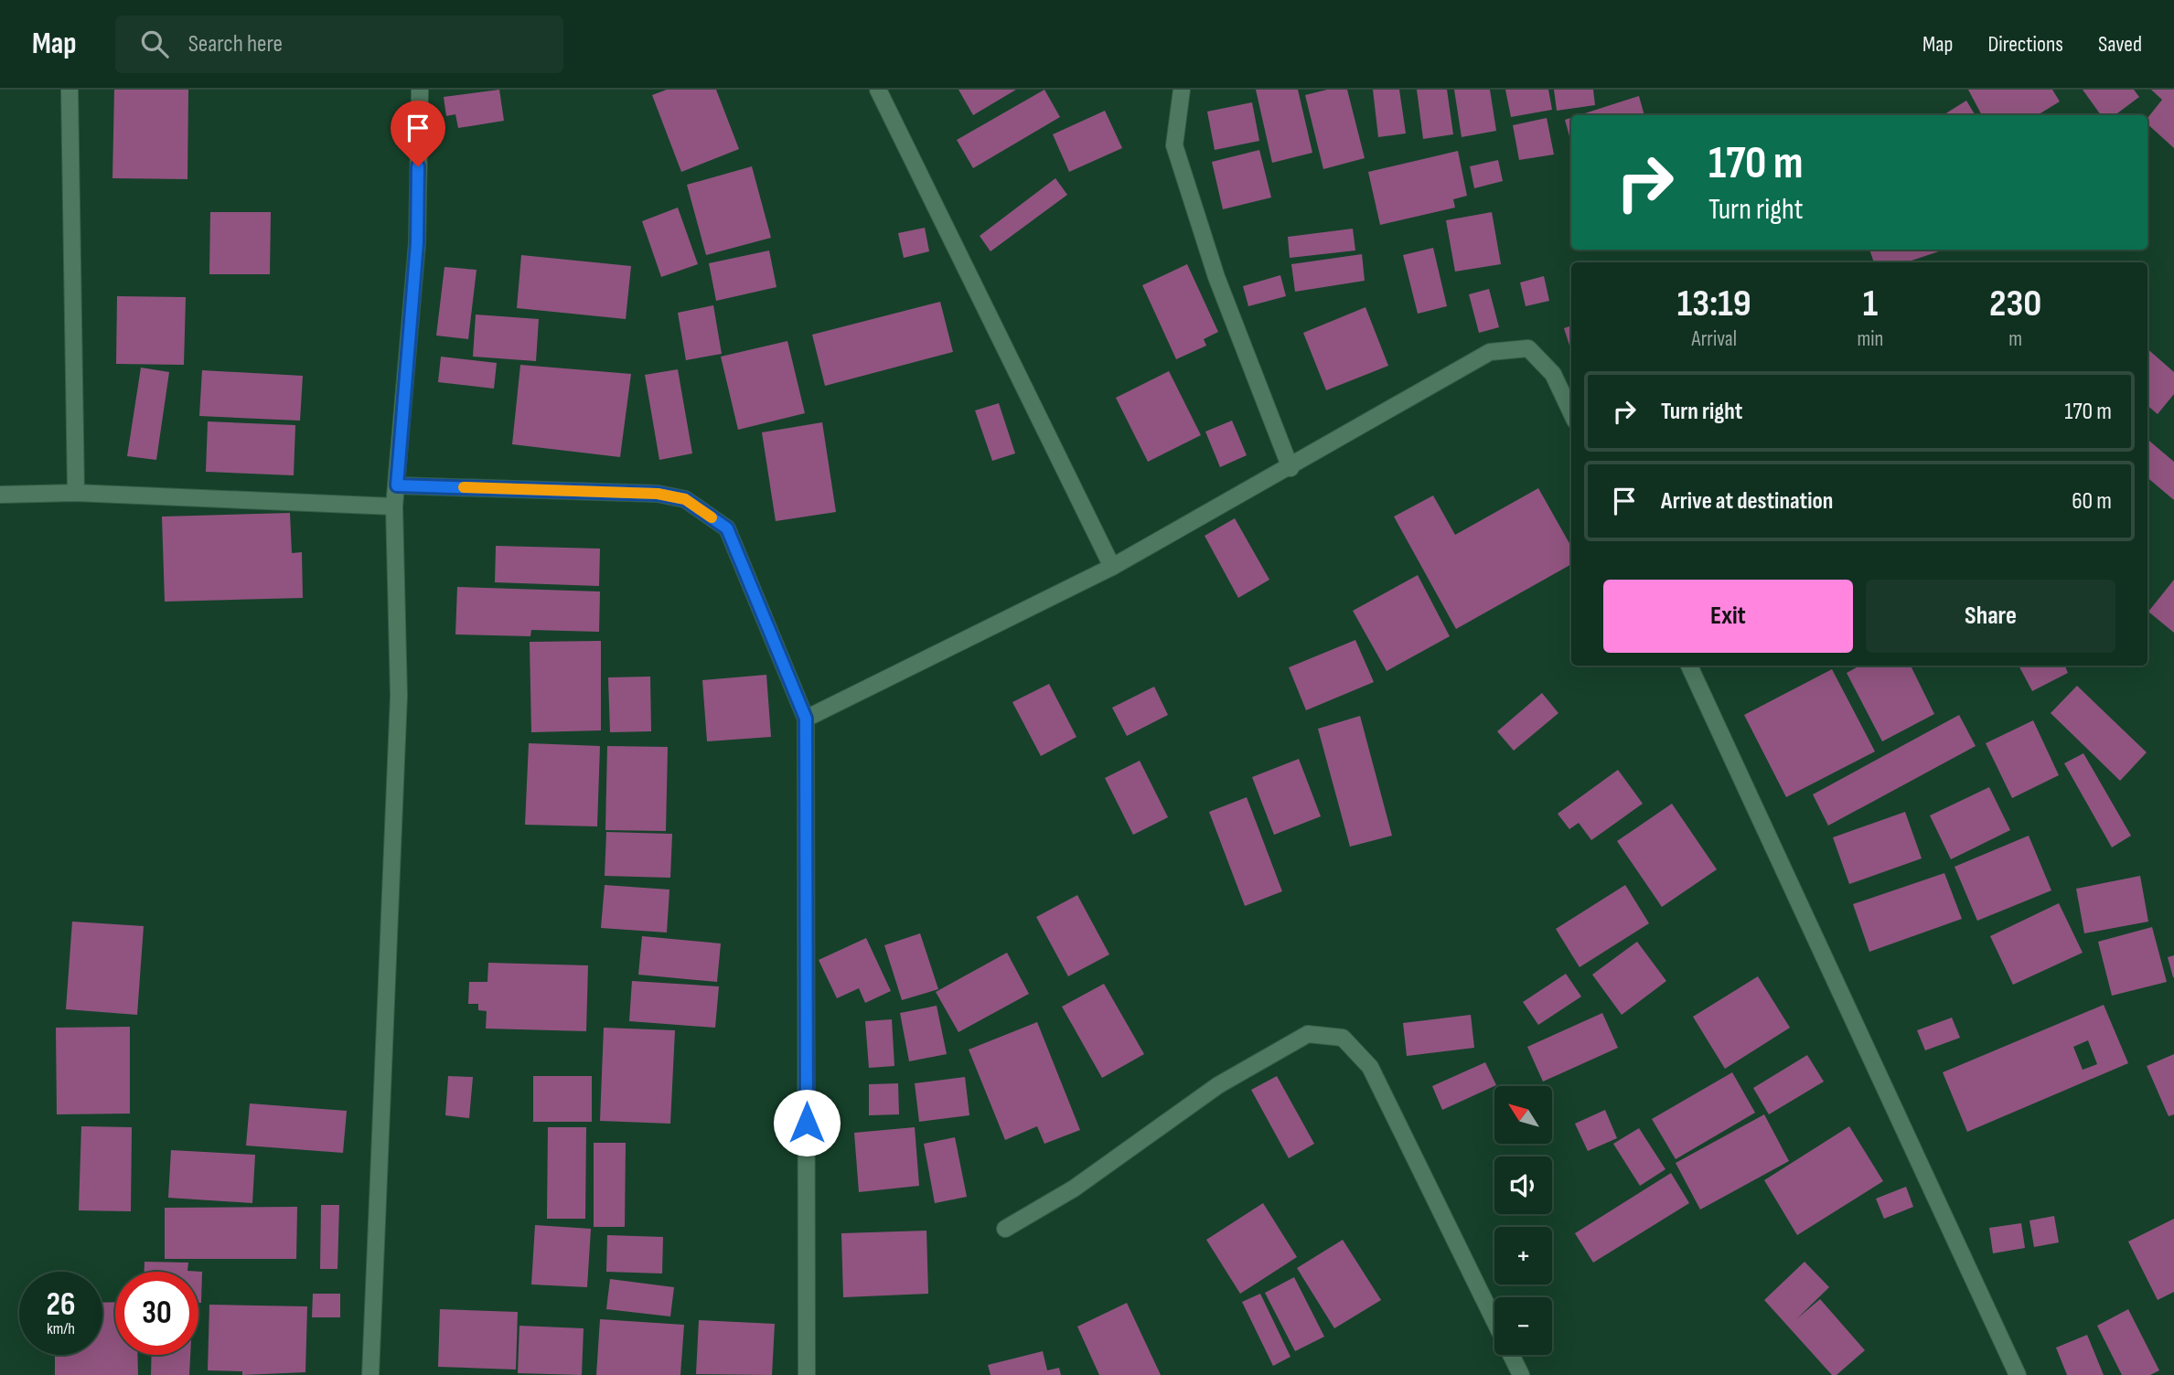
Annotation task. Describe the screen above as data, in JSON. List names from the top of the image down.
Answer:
{
  "north": "top left",
  "page": {
    "header": "Map",
    "search": "Search here",
    "nav": ["Map", "Directions", "Saved"],
    "turn": ["170 m", "Turn right"],
    "eta": [
      "13:19",
      "Arrival",
      "1",
      "min",
      "230",
      "m"
    ],
    "list": [
      {
        "name": "Turn right",
        "value": "170 m"
      },
      {
        "name": "Arrive at destination",
        "value": "60 m"
      }
    ],
    "buttons": ["Exit", "Share"],
    "map_buttons": ["+", "−"],
    "speed": "26 km/h",
    "limit": "30"
  }
}
